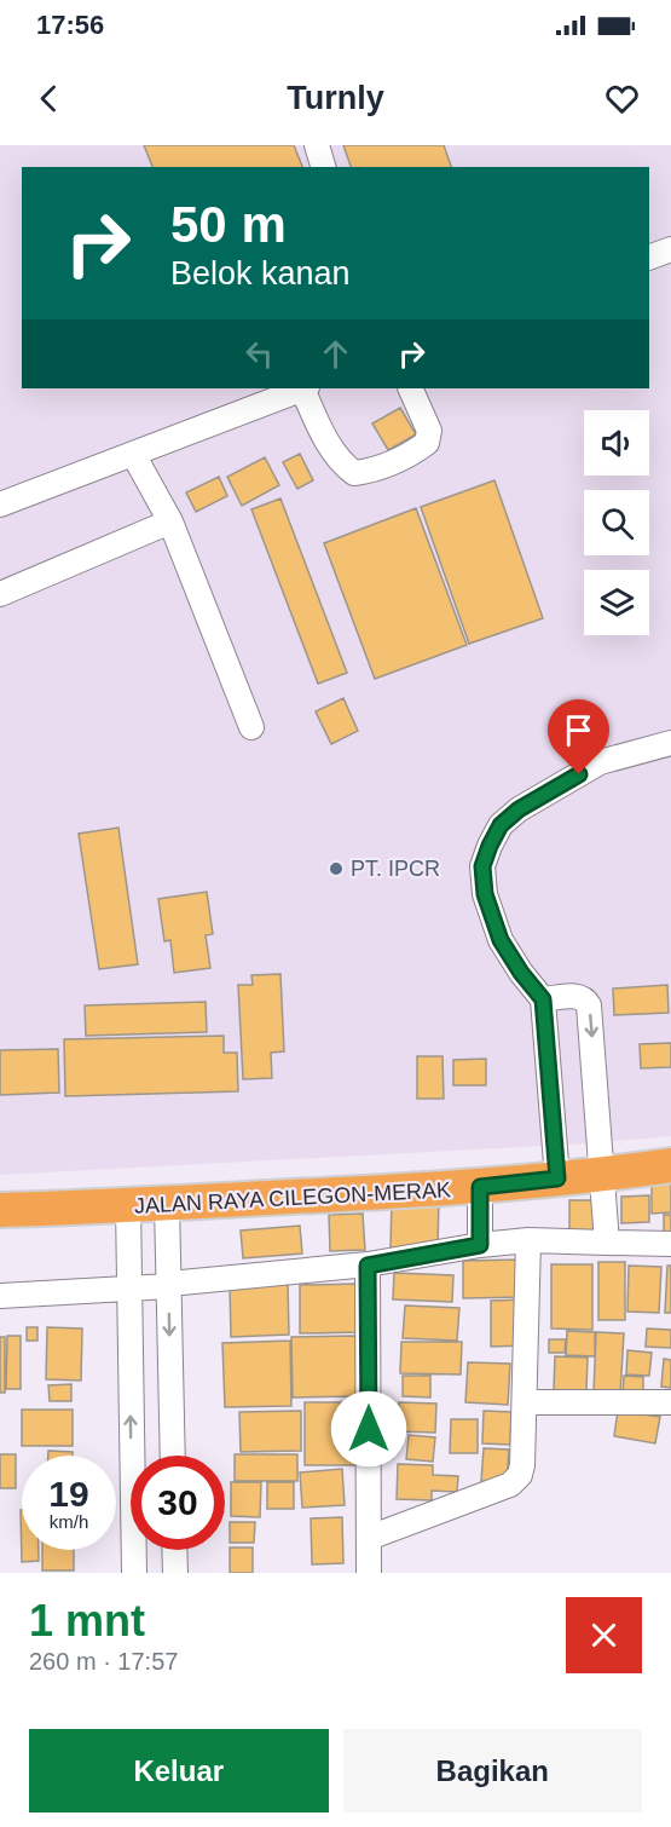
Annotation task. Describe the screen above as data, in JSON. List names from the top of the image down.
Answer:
{
  "streets": {
    "highway": ["JALAN RAYA CILEGON-MERAK"]
  },
  "places": ["PT. IPCR"],
  "page": {
    "status": "17:56",
    "header": "Turnly",
    "turn": ["50 m", "Belok kanan"],
    "speed": "19 km/h",
    "limit": "30",
    "heading": ["1 mnt", "260 m · 17:57"],
    "buttons": ["Keluar", "Bagikan"]
  }
}
